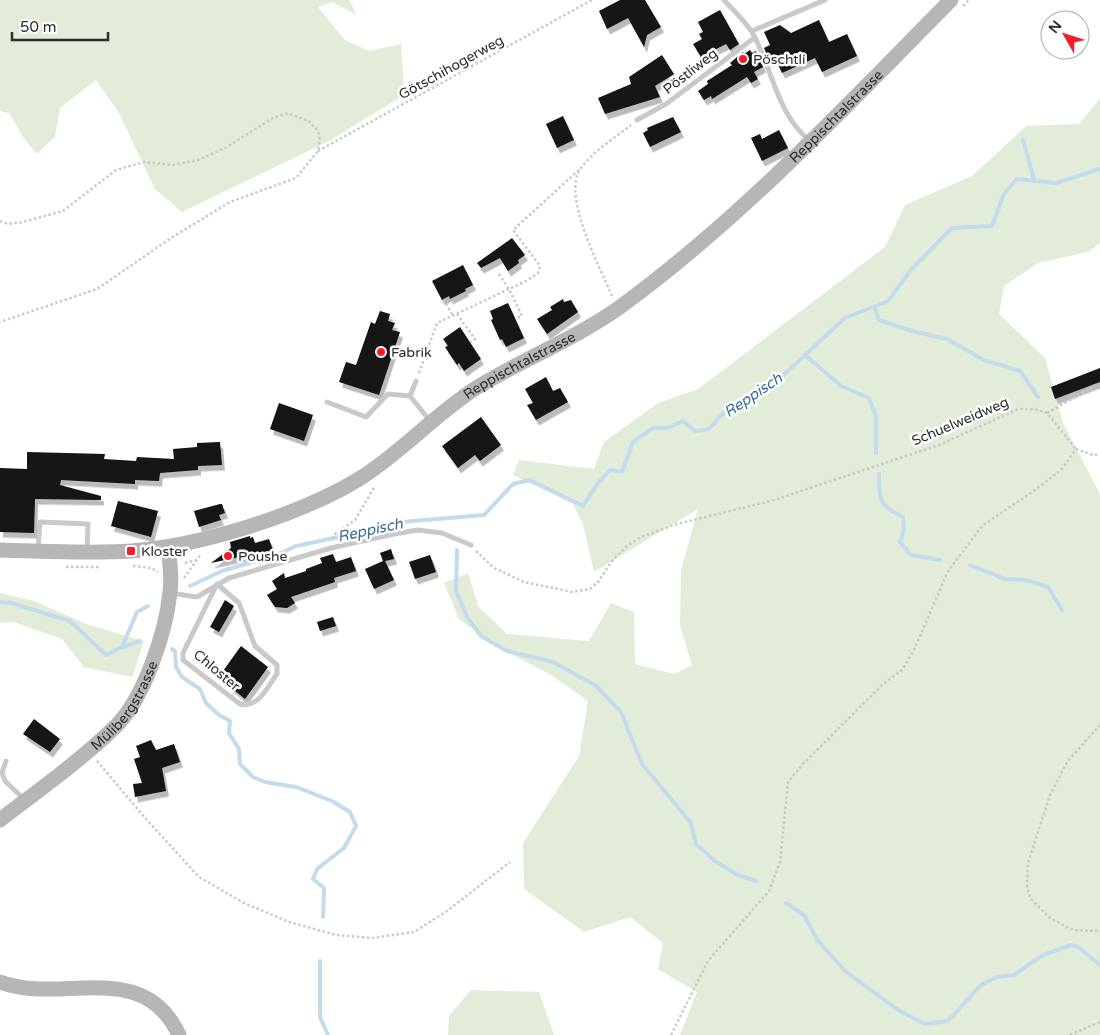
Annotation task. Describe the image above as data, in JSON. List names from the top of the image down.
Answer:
{
  "streets": {
    "main road": ["Reppischtalstrasse", "Mülibergstrasse"],
    "lane": ["Pöstliweg", "Chloster"],
    "path": ["Götschihogerweg", "Schuelweidweg"]
  },
  "crossings": [
    ["Reppischtalstrasse", "Mülibergstrasse"]
  ],
  "water": ["Reppisch"],
  "places": {
    "other": ["Pöschtli", "Fabrik", "Poushe"],
    "transit": ["Kloster"]
  },
  "scale_bar": "50 m",
  "north": "top left"
}
